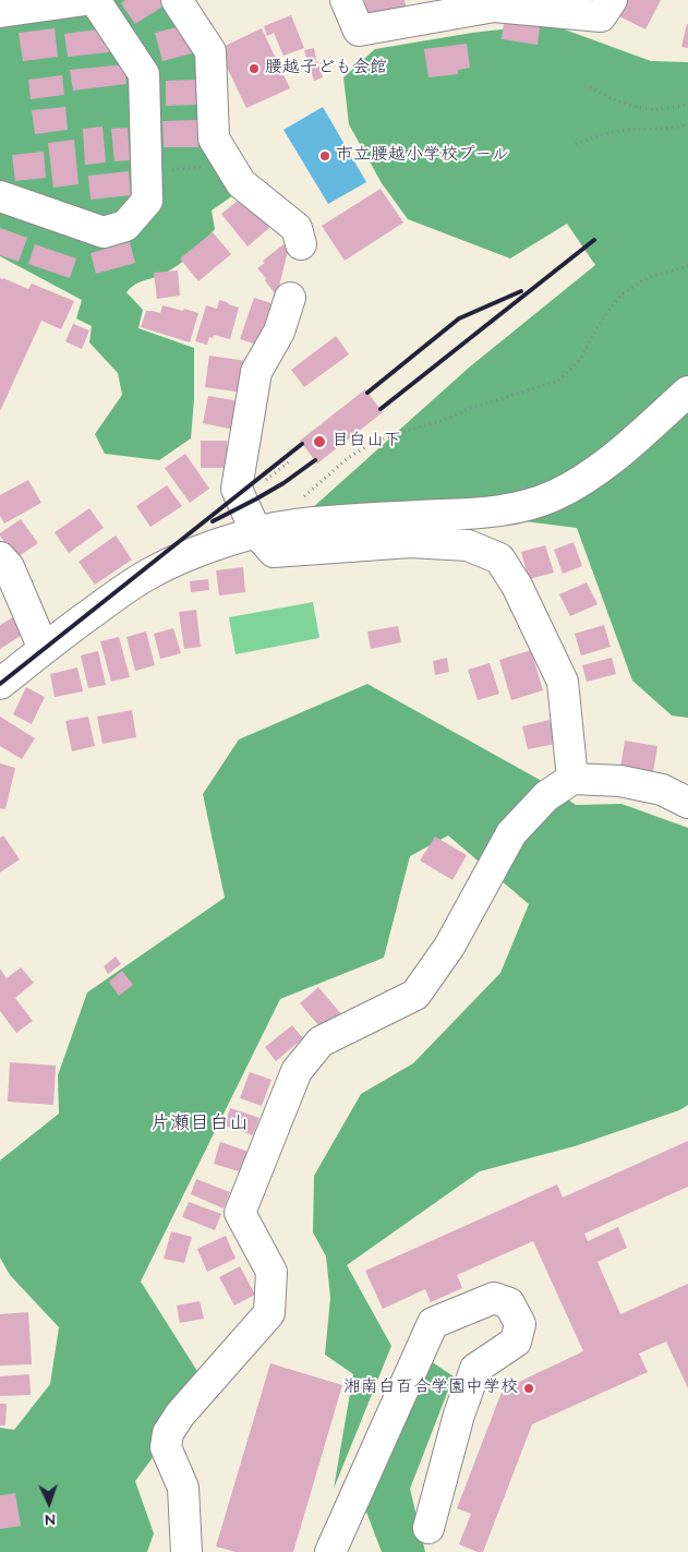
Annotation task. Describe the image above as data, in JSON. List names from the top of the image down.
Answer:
{
  "districts": ["片瀬目白山"],
  "places": [
    "腰越子ども会館",
    "市立腰越小学校プール",
    "目白山下",
    "湘南白百合学園中学校"
  ],
  "north": "bottom"
}
